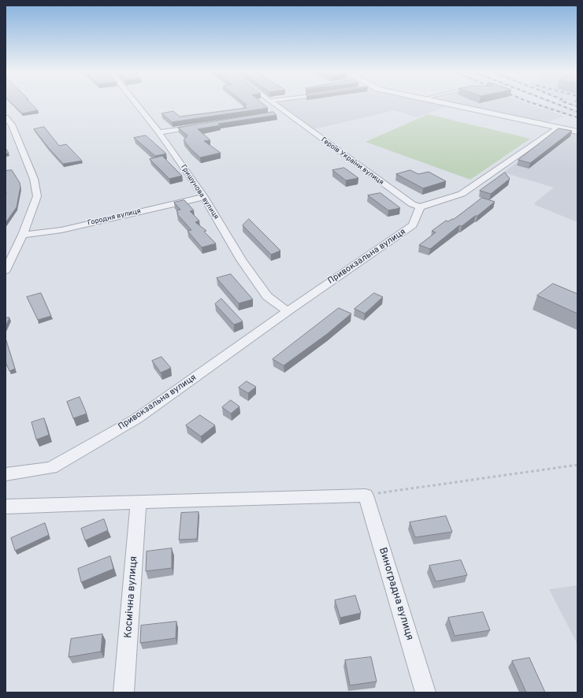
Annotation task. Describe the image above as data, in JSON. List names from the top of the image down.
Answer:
{
  "streets": {
    "street": [
      "Героїв України вулиця",
      "Гришунова вулиця",
      "Городня вулиця",
      "Привокзальна вулиця",
      "Виноградна вулиця",
      "Космічна вулиця"
    ]
  },
  "crossings": [
    ["Героїв України вулиця", "Привокзальна вулиця"],
    ["Гришунова вулиця", "Городня вулиця"],
    ["Гришунова вулиця", "Привокзальна вулиця"]
  ]
}
